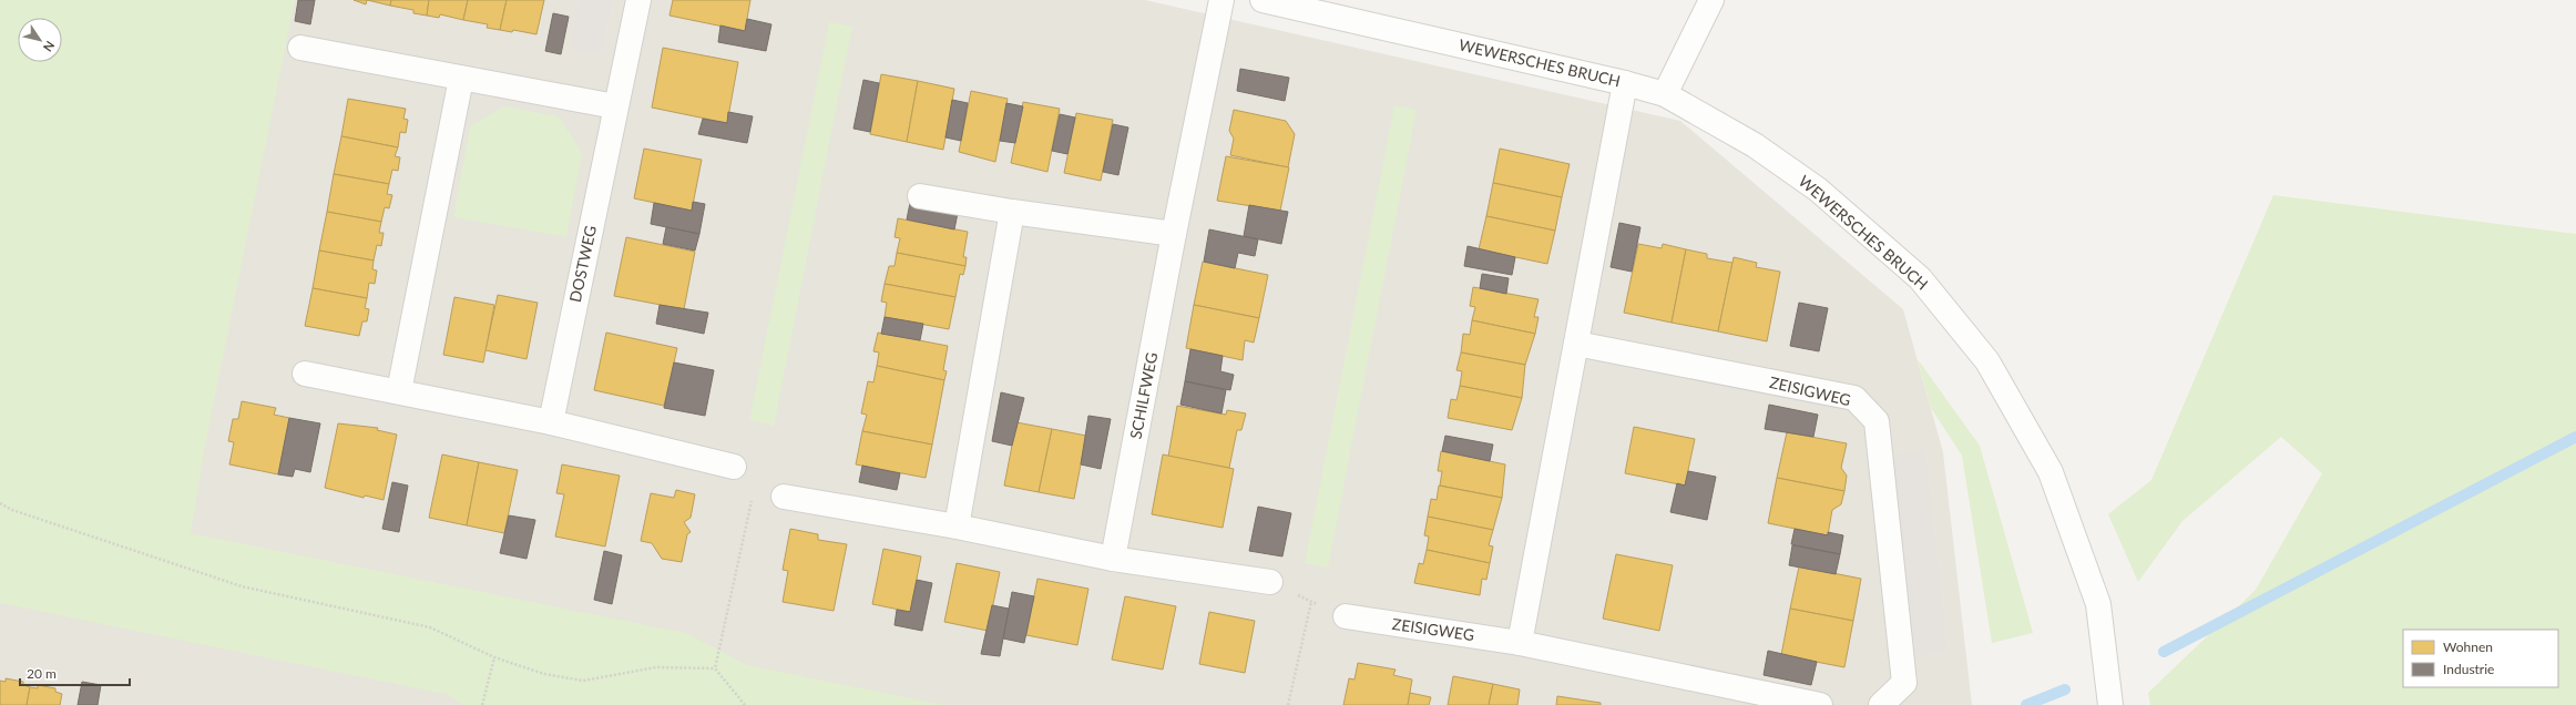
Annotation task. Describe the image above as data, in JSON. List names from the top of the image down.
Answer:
{
  "streets": {
    "street": [
      "WEWERSCHES BRUCH",
      "DOSTWEG",
      "ZEISIGWEG",
      "SCHILFWEG"
    ]
  },
  "legend": ["Wohnen", "Industrie"],
  "scale_bar": "20 m",
  "north": "bottom right"
}
